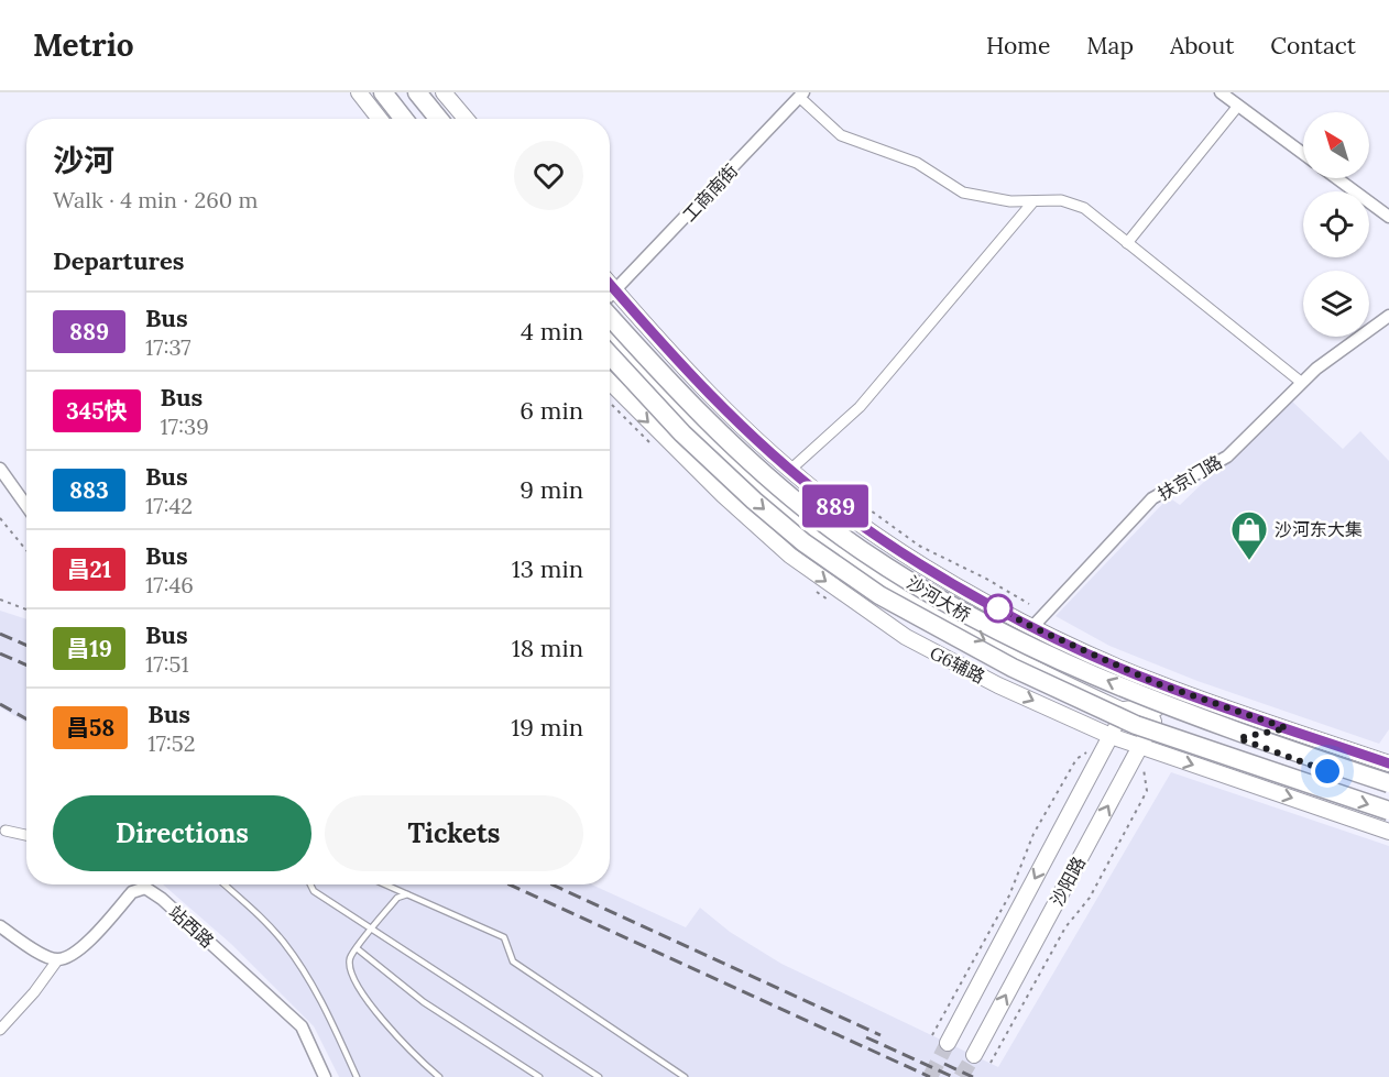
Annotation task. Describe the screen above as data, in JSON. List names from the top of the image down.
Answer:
{
  "streets": {
    "highway": ["沙河大桥"],
    "main road": ["G6辅路", "沙阳路"],
    "street": ["工商南街", "扶京门路", "站西路"]
  },
  "crossings": [
    ["G6辅路", "沙阳路"]
  ],
  "places": {
    "shop": ["沙河东大集"]
  },
  "lines": ["bus line 889"],
  "north": "top left",
  "page": {
    "header": "Metrio",
    "nav": [
      "Home",
      "Map",
      "About",
      "Contact"
    ],
    "on_map": "889",
    "heading": [
      ["沙河", "Walk · 4 min · 260 m"],
      "Departures"
    ],
    "list": [
      {
        "mark": "889",
        "name": "Bus",
        "note": "17:37",
        "value": "4 min"
      },
      {
        "mark": "345快",
        "name": "Bus",
        "note": "17:39",
        "value": "6 min"
      },
      {
        "mark": "883",
        "name": "Bus",
        "note": "17:42",
        "value": "9 min"
      },
      {
        "mark": "昌21",
        "name": "Bus",
        "note": "17:46",
        "value": "13 min"
      },
      {
        "mark": "昌19",
        "name": "Bus",
        "note": "17:51",
        "value": "18 min"
      },
      {
        "mark": "昌58",
        "name": "Bus",
        "note": "17:52",
        "value": "19 min"
      }
    ],
    "buttons": ["Directions", "Tickets"]
  }
}
